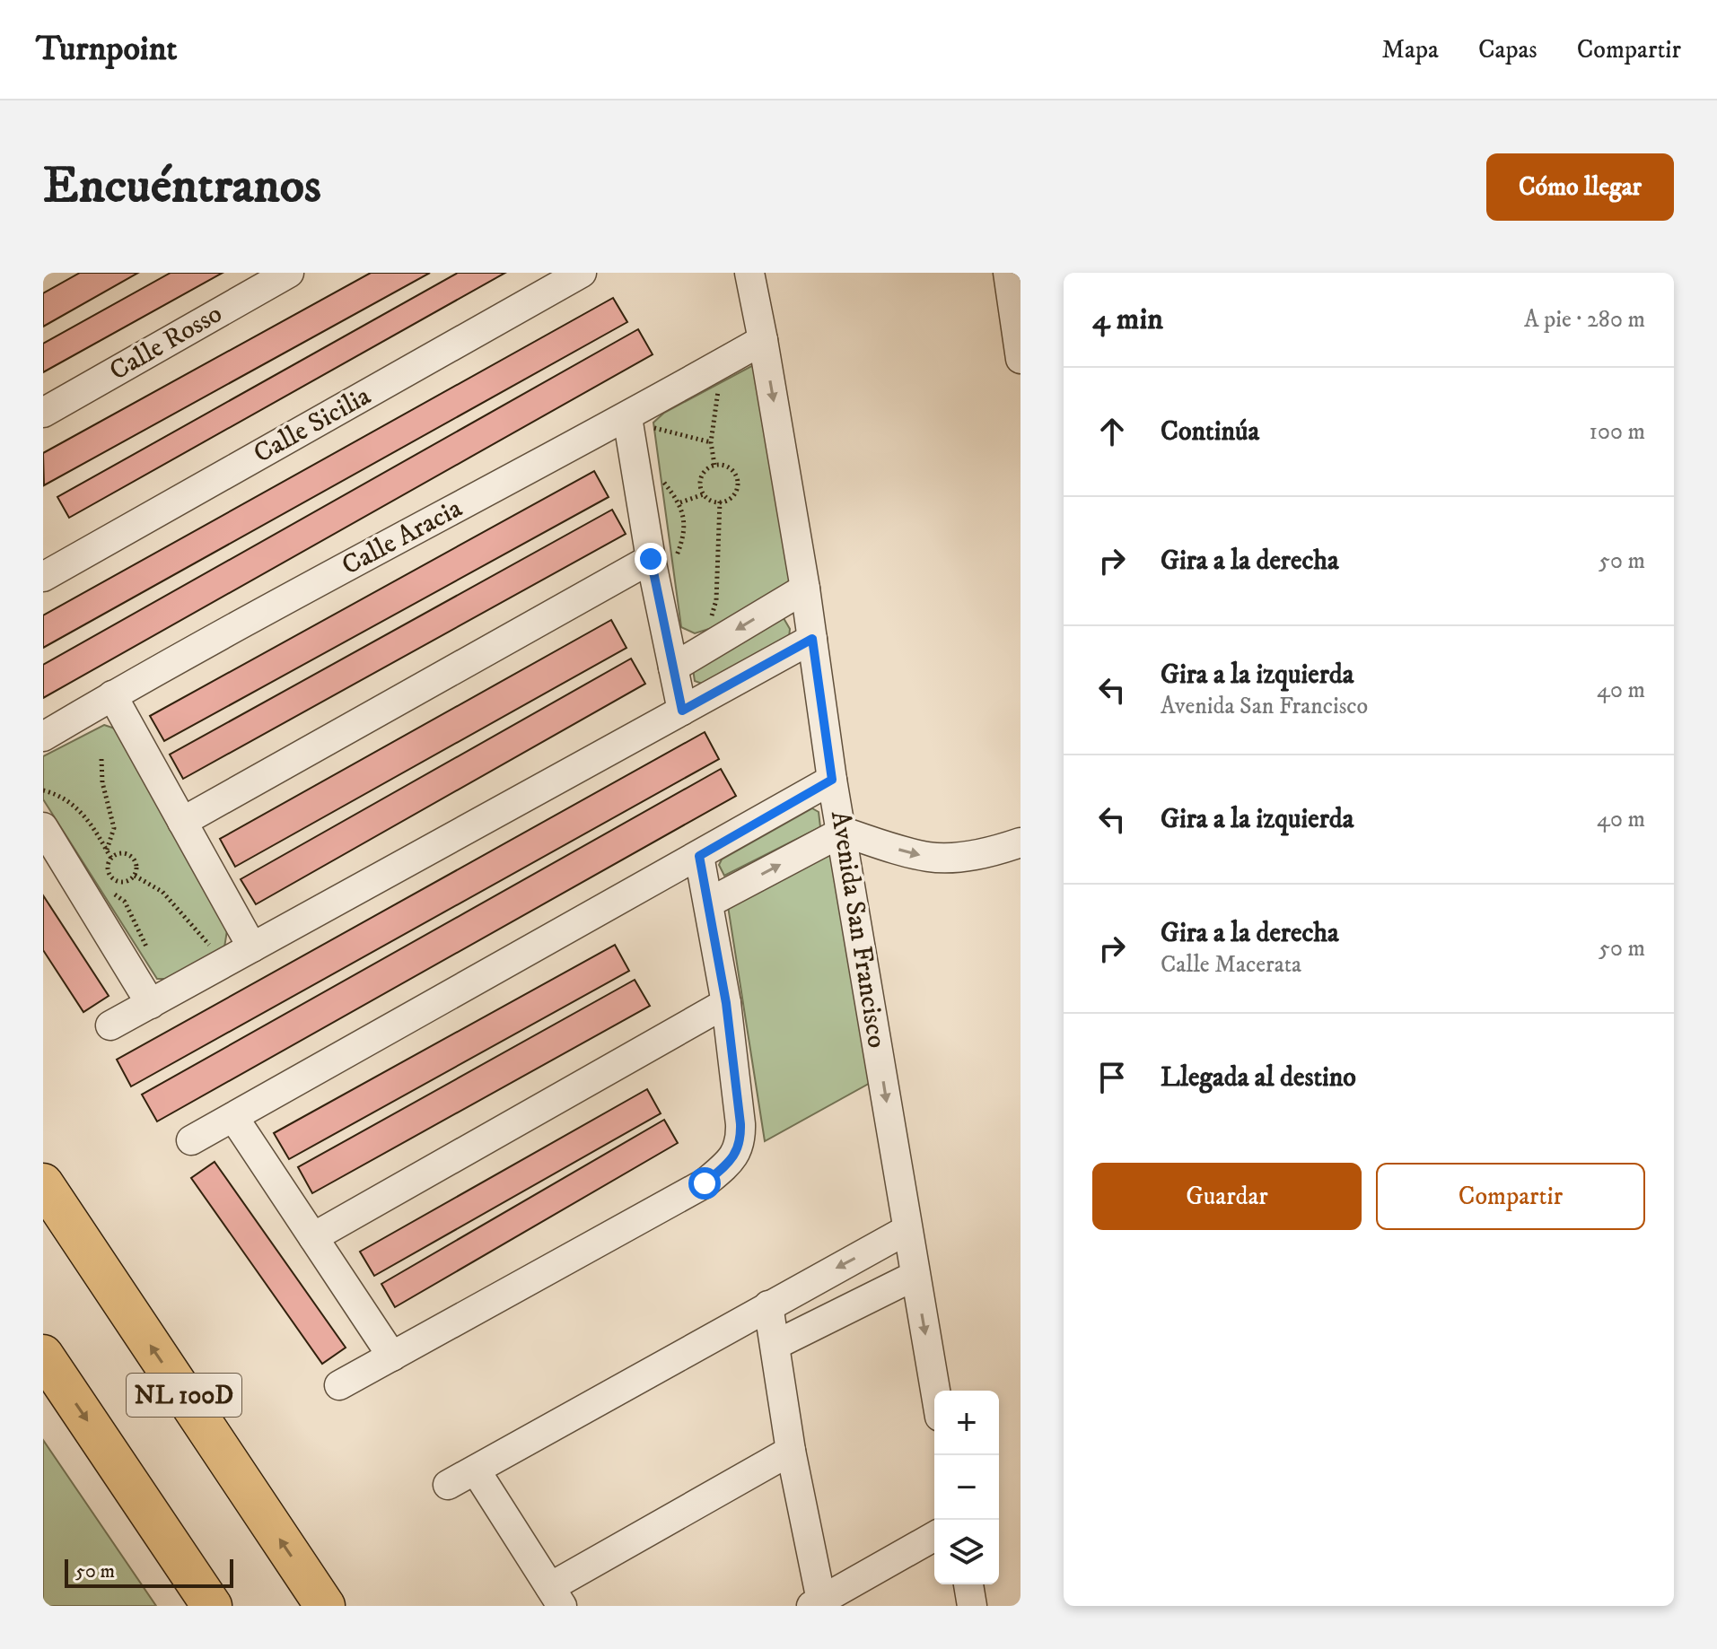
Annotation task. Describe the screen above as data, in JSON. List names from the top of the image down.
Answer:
{
  "streets": {
    "highway": ["NL 100D"],
    "street": [
      "Calle Rosso",
      "Calle Sicilia",
      "Calle Aracia",
      "Avenida San Francisco"
    ]
  },
  "crossings": [
    ["Calle Aracia", "Avenida San Francisco"]
  ],
  "scale_bar": "50 m",
  "page": {
    "header": "Turnpoint",
    "nav": ["Mapa", "Capas", "Compartir"],
    "buttons": [
      "Cómo llegar",
      ["Guardar", "Compartir"]
    ],
    "title": "Encuéntranos",
    "heading": ["4 min", "A pie · 280 m"],
    "list": [
      ["Continúa", "100 m"],
      ["Gira a la derecha", "50 m"],
      ["Gira a la izquierda", "Avenida San Francisco", "40 m"],
      ["Gira a la izquierda", "40 m"],
      ["Gira a la derecha", "Calle Macerata", "50 m"],
      "Llegada al destino"
    ],
    "map_buttons": ["+", "−"],
    "scale": "50 m"
  }
}
